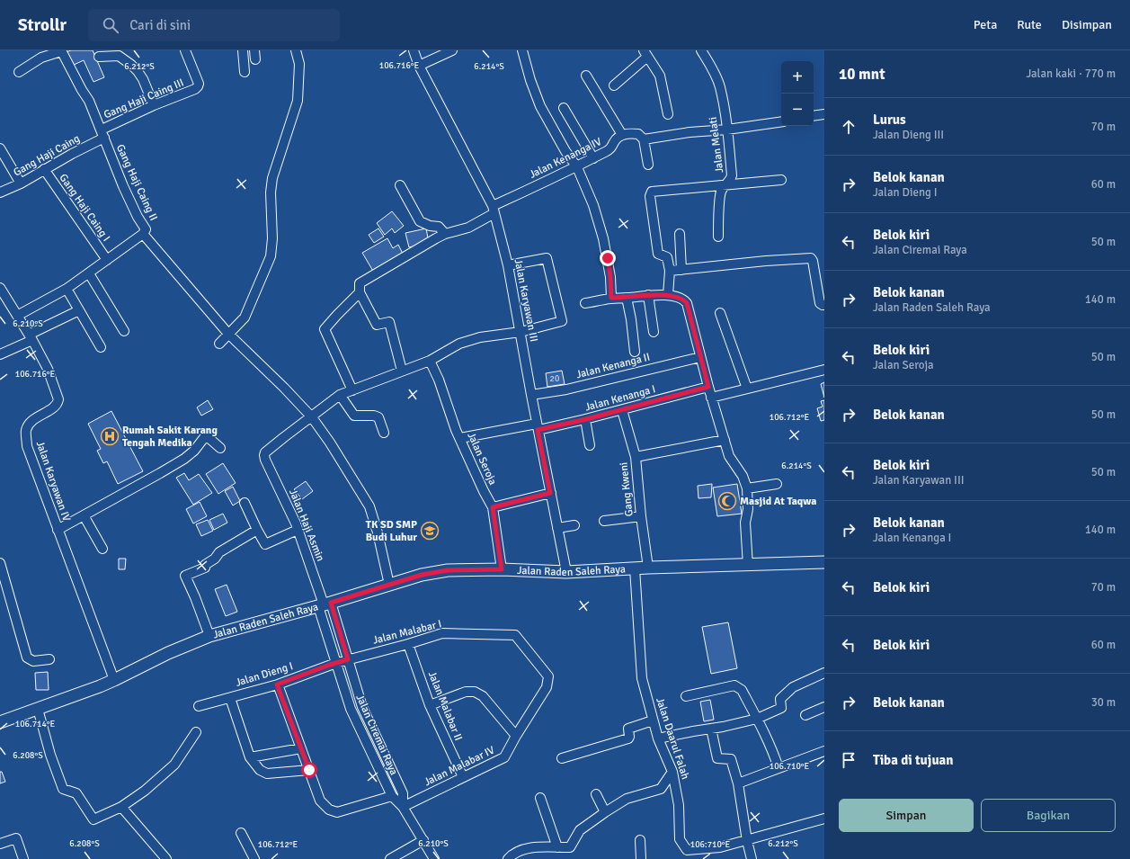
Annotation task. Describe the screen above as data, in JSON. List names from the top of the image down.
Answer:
{
  "streets": {
    "main road": ["Jalan Raden Saleh Raya"],
    "street": [
      "Gang Haji Caing III",
      "Jalan Melati",
      "Gang Haji Caing",
      "Jalan Kenanga IV",
      "Gang Haji Caing II",
      "Gang Haji Caing I",
      "Jalan Karyawan III",
      "Jalan Kenanga II",
      "Jalan Kenanga I",
      "Jalan Seroja",
      "Jalan Karyawan IV",
      "Gang Kweni",
      "Jalan Haji Asmin",
      "Jalan Malabar I",
      "Jalan Dieng I",
      "Jalan Malabar II",
      "Jalan Ciremai Raya",
      "Jalan Daarul Falah",
      "Jalan Malabar IV"
    ]
  },
  "crossings": [
    ["Gang Haji Caing III", "Gang Haji Caing"],
    ["Gang Haji Caing III", "Gang Haji Caing II"],
    ["Gang Haji Caing", "Gang Haji Caing II"],
    ["Gang Haji Caing", "Gang Haji Caing I"],
    ["Jalan Kenanga IV", "Jalan Karyawan III"],
    ["Gang Haji Caing II", "Gang Haji Caing I"],
    ["Gang Haji Caing II", "Jalan Karyawan IV"],
    ["Jalan Karyawan III", "Jalan Kenanga II"],
    ["Jalan Karyawan III", "Jalan Kenanga I"],
    ["Jalan Karyawan III", "Jalan Raden Saleh Raya"],
    ["Jalan Kenanga I", "Jalan Seroja"],
    ["Jalan Kenanga I", "Gang Kweni"],
    ["Jalan Seroja", "Jalan Raden Saleh Raya"],
    ["Jalan Karyawan IV", "Jalan Raden Saleh Raya"],
    ["Gang Kweni", "Jalan Raden Saleh Raya"],
    ["Jalan Haji Asmin", "Jalan Raden Saleh Raya"],
    ["Jalan Haji Asmin", "Jalan Ciremai Raya"],
    ["Jalan Raden Saleh Raya", "Jalan Ciremai Raya"],
    ["Jalan Raden Saleh Raya", "Jalan Daarul Falah"],
    ["Jalan Malabar I", "Jalan Dieng I"],
    ["Jalan Malabar I", "Jalan Malabar II"],
    ["Jalan Malabar I", "Jalan Ciremai Raya"],
    ["Jalan Malabar I", "Jalan Malabar IV"],
    ["Jalan Dieng I", "Jalan Ciremai Raya"],
    ["Jalan Malabar II", "Jalan Malabar IV"],
    ["Jalan Ciremai Raya", "Jalan Malabar IV"]
  ],
  "places": {
    "hospital": ["Rumah Sakit Karang Tengah Medika"],
    "mosque": ["Masjid At Taqwa"],
    "school or university": ["TK SD SMP Budi Luhur"]
  },
  "house_numbers": ["20"],
  "page": {
    "header": "Strollr",
    "search": "Cari di sini",
    "nav": ["Peta", "Rute", "Disimpan"],
    "heading": ["10 mnt", "Jalan kaki · 770 m"],
    "map_buttons": ["+", "−"],
    "list": [
      ["Lurus", "Jalan Dieng III", "70 m"],
      ["Belok kanan", "Jalan Dieng I", "60 m"],
      ["Belok kiri", "Jalan Ciremai Raya", "50 m"],
      ["Belok kanan", "Jalan Raden Saleh Raya", "140 m"],
      ["Belok kiri", "Jalan Seroja", "50 m"],
      ["Belok kanan", "50 m"],
      ["Belok kiri", "Jalan Karyawan III", "50 m"],
      ["Belok kanan", "Jalan Kenanga I", "140 m"],
      ["Belok kiri", "70 m"],
      ["Belok kiri", "60 m"],
      ["Belok kanan", "30 m"],
      "Tiba di tujuan"
    ],
    "buttons": ["Simpan", "Bagikan"]
  },
  "coordinates": [
    "106.716°E",
    "6.214°S",
    "6.212°S",
    "6.210°S",
    "106.712°E",
    "106.714°E",
    "6.208°S",
    "106.710°E"
  ]
}
